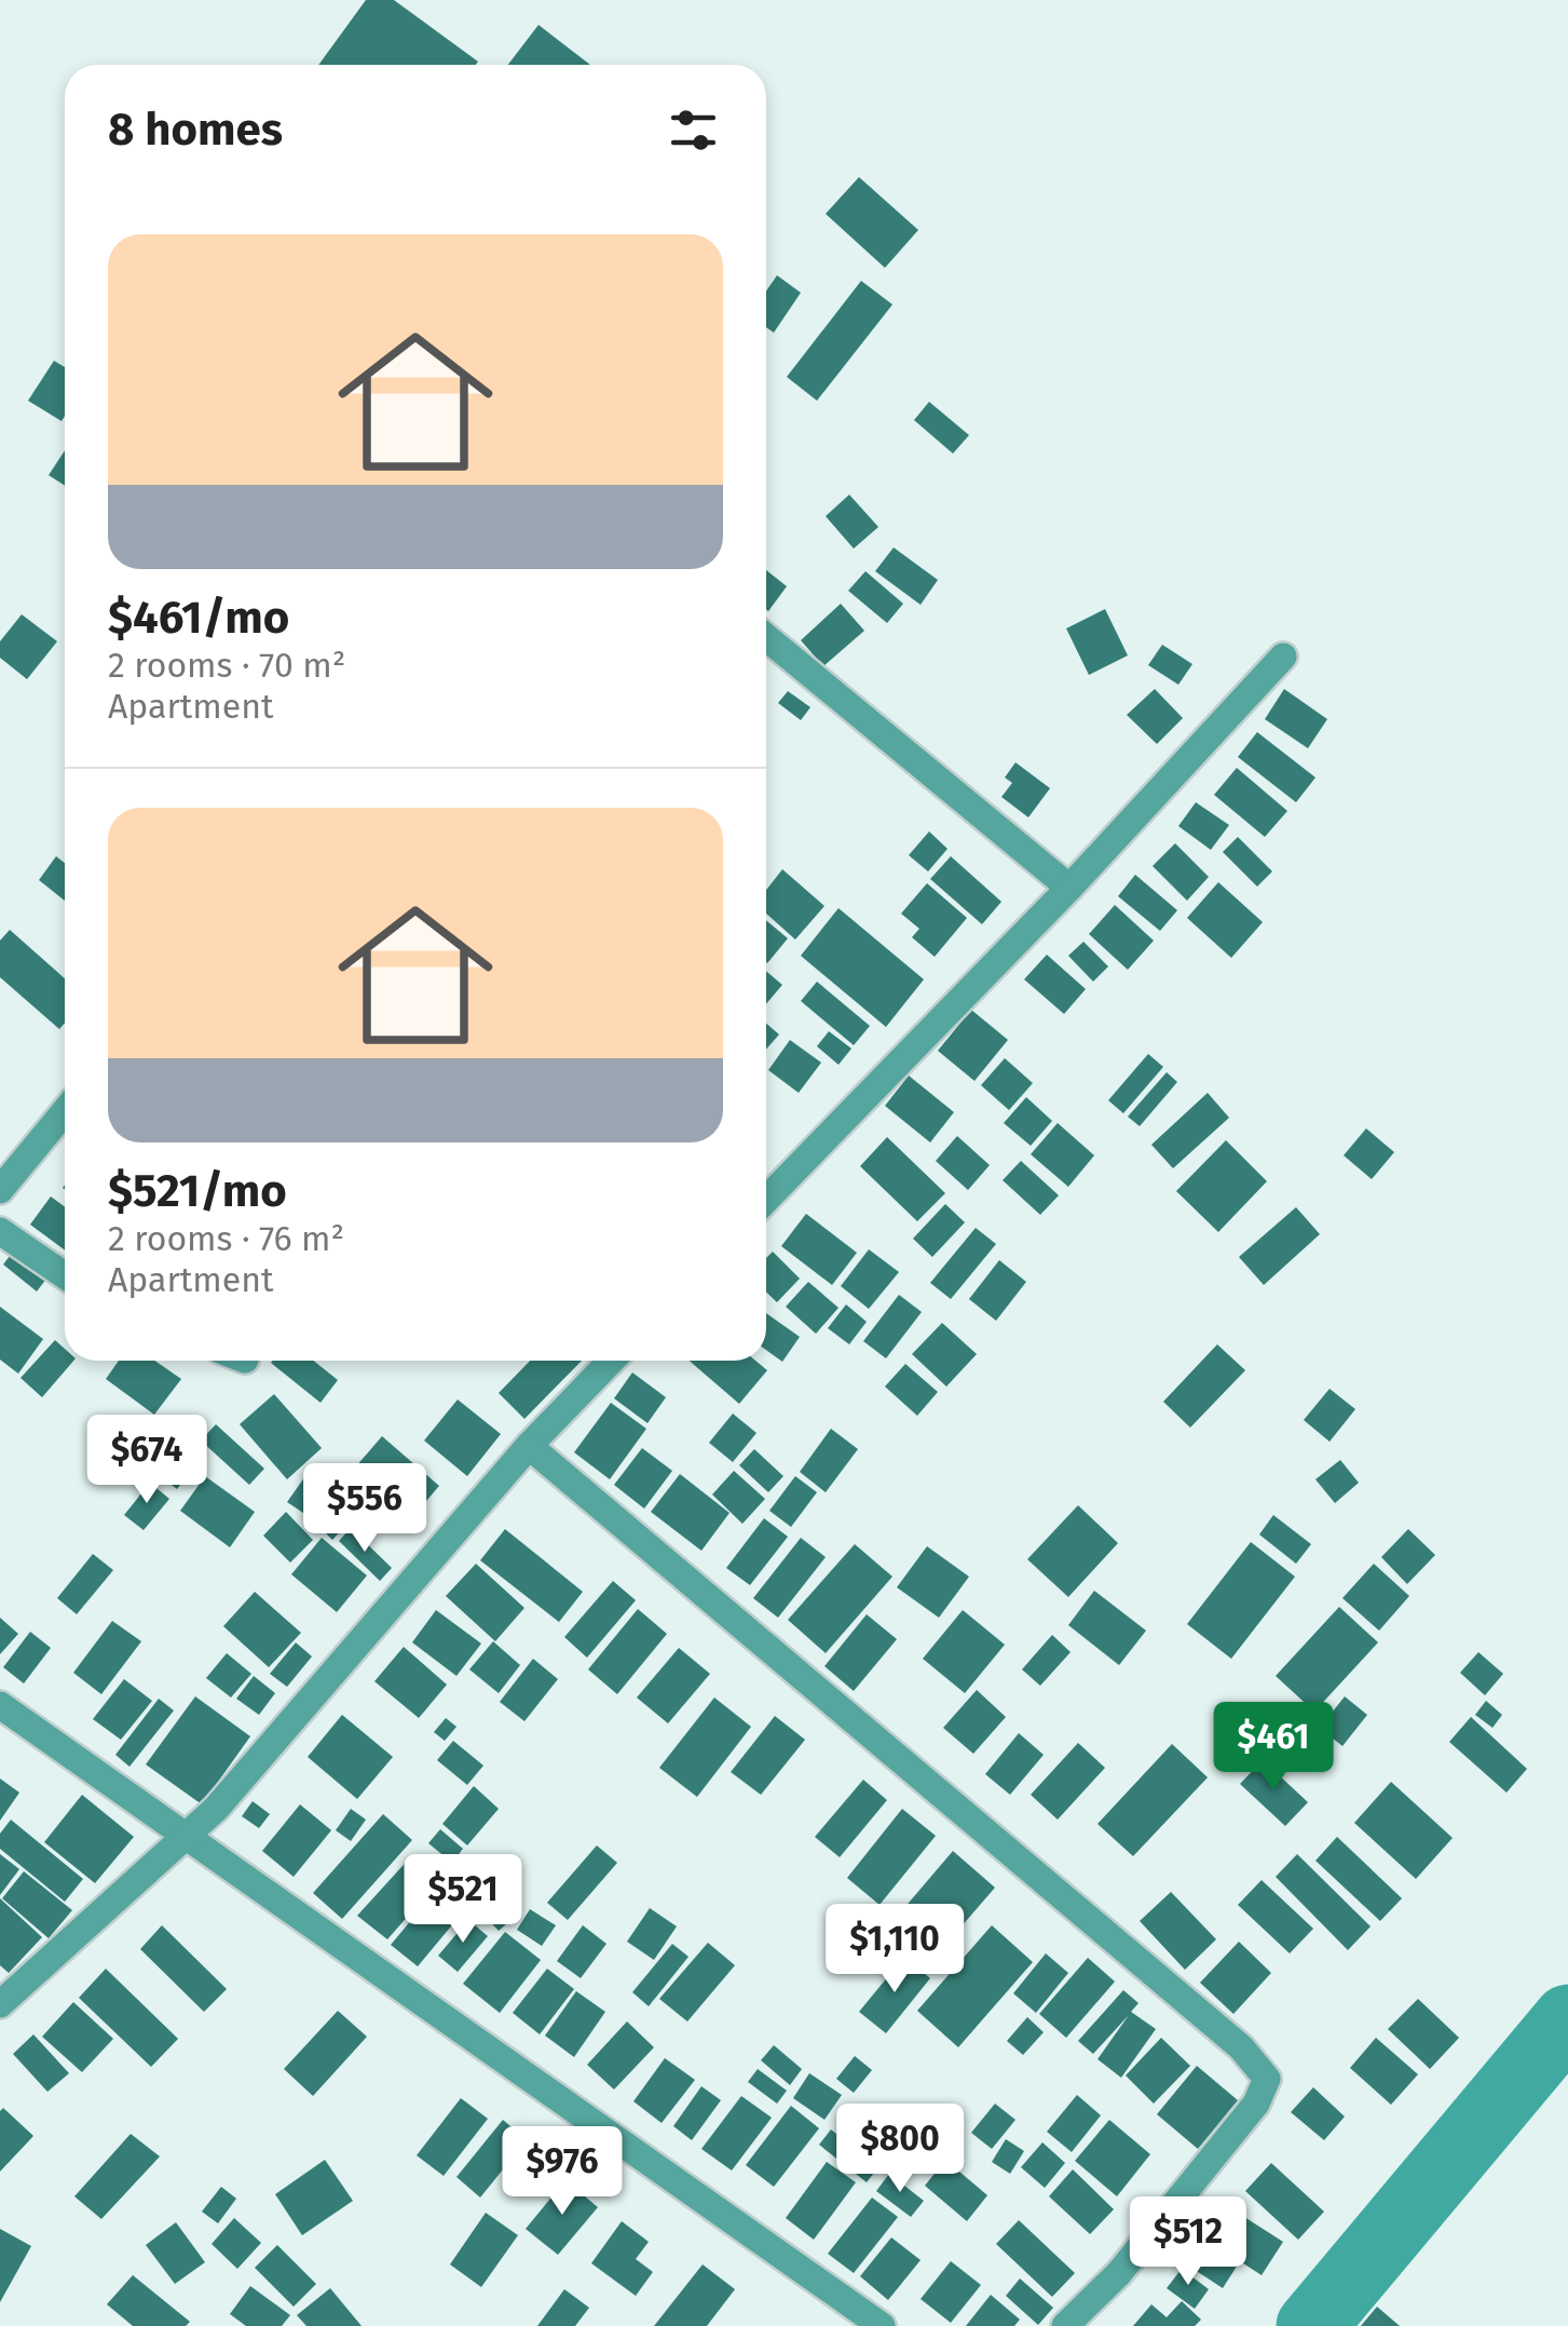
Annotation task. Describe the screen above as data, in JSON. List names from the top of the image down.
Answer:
{
  "page": {
    "heading": "8 homes",
    "list": [
      {
        "name": "$461/mo",
        "note": "2 rooms · 70 m² · Apartment"
      },
      {
        "name": "$521/mo",
        "note": "2 rooms · 76 m² · Apartment"
      }
    ],
    "price": [
      "$674",
      "$556",
      "$461",
      "$521",
      "$1,110",
      "$800",
      "$976",
      "$512"
    ]
  }
}
